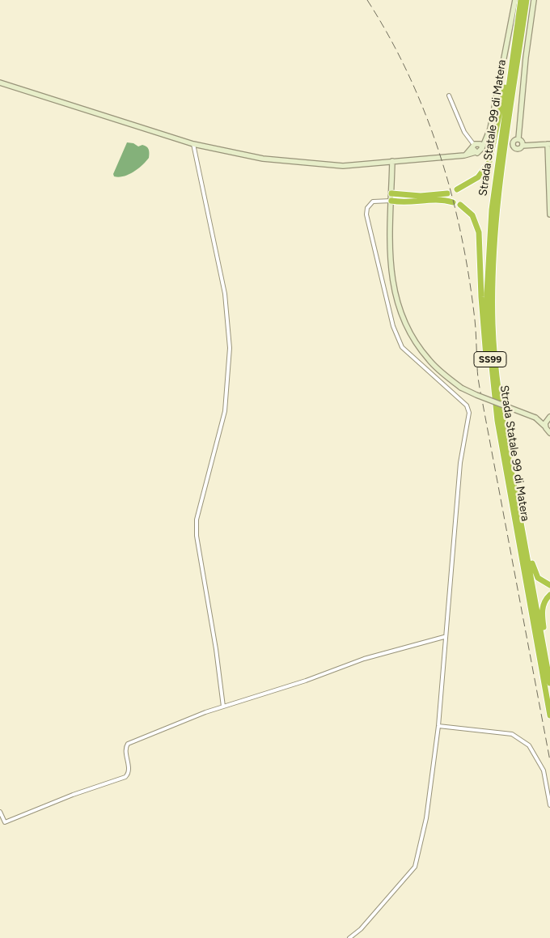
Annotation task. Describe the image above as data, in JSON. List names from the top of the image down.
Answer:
{
  "streets": {
    "highway": ["Strada Statale 99 di Matera", "SS99"]
  }
}
